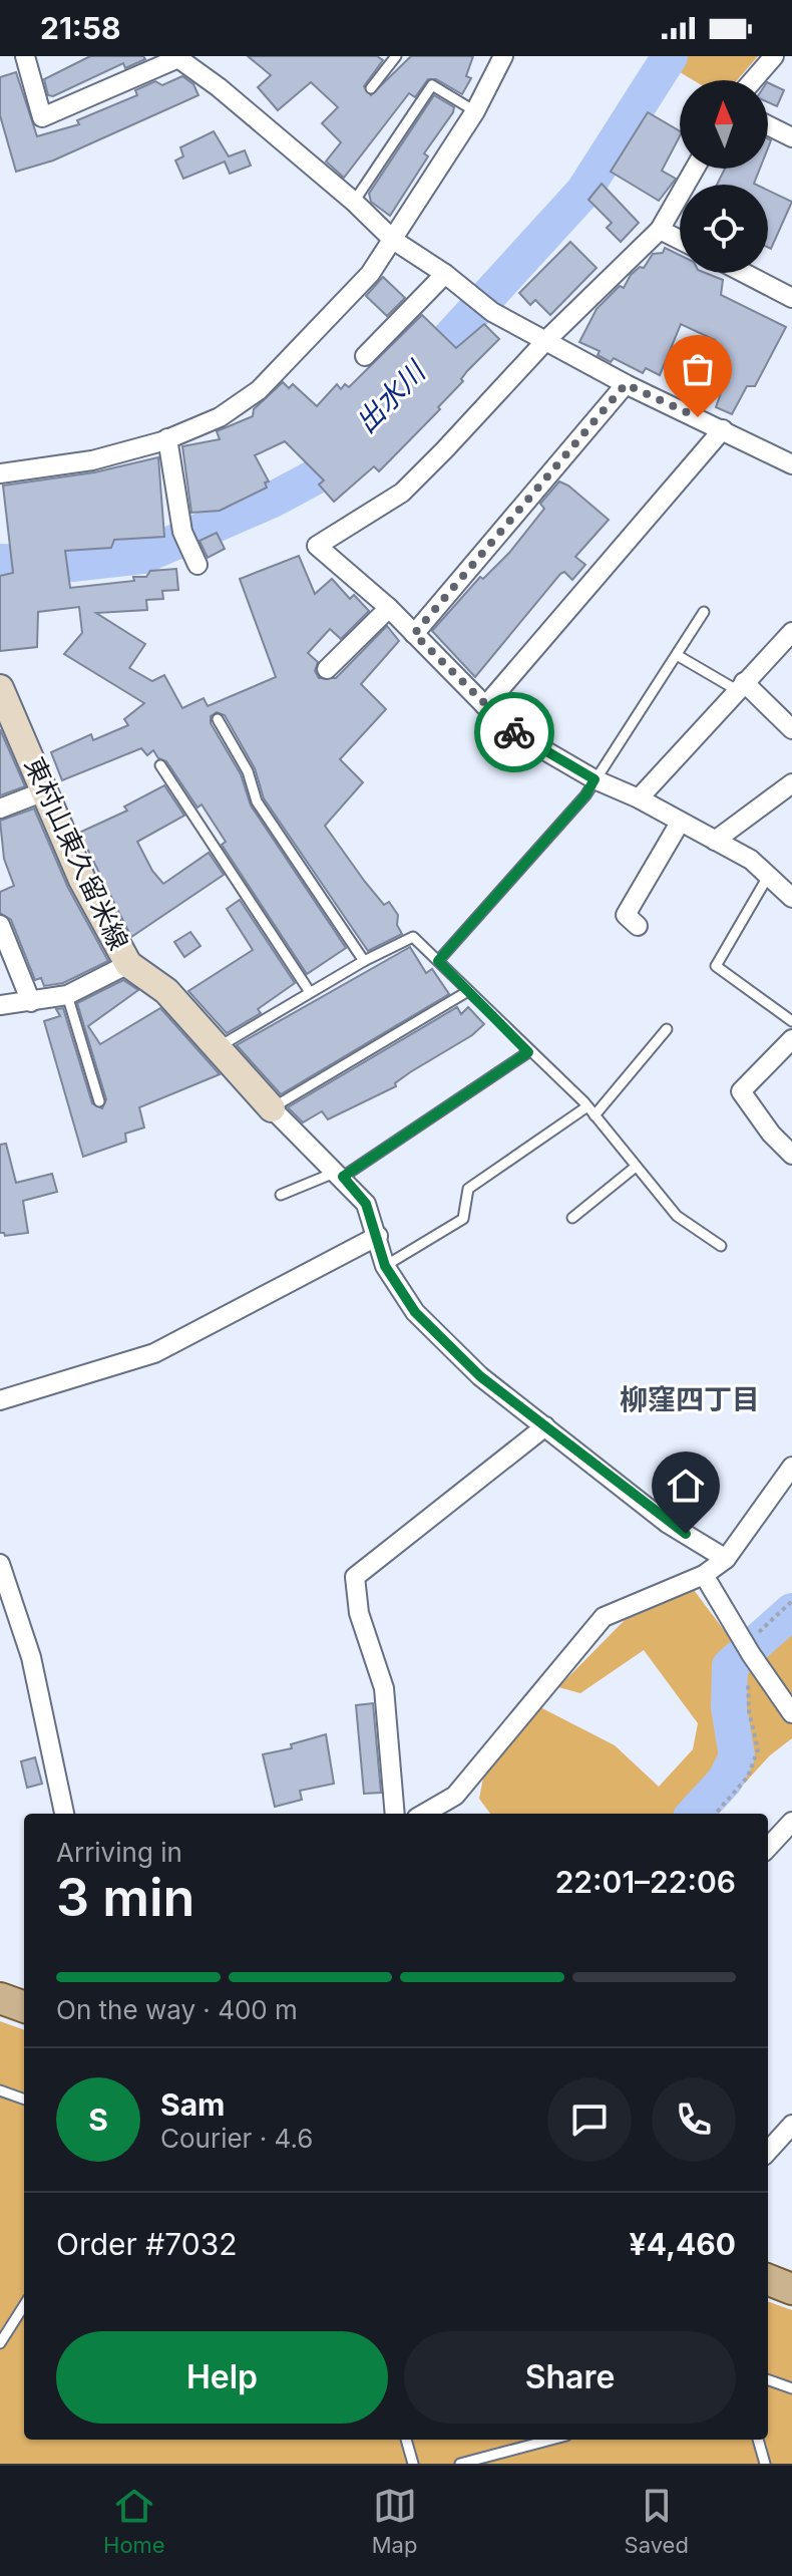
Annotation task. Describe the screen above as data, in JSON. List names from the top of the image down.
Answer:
{
  "streets": {
    "main road": ["東村山東久留米線"]
  },
  "districts": ["柳窪四丁目"],
  "water": ["出水川"],
  "north": "top",
  "page": {
    "status": "21:58",
    "heading": ["3 min", "Arriving in", "22:01–22:06"],
    "panel": [
      "Sam",
      "Courier · 4.6",
      "Order #7032",
      "¥4,460"
    ],
    "bar": "On the way · 400 m",
    "round": "S",
    "buttons": ["Help", "Share"],
    "tabs": ["Home", "Map", "Saved"]
  }
}
